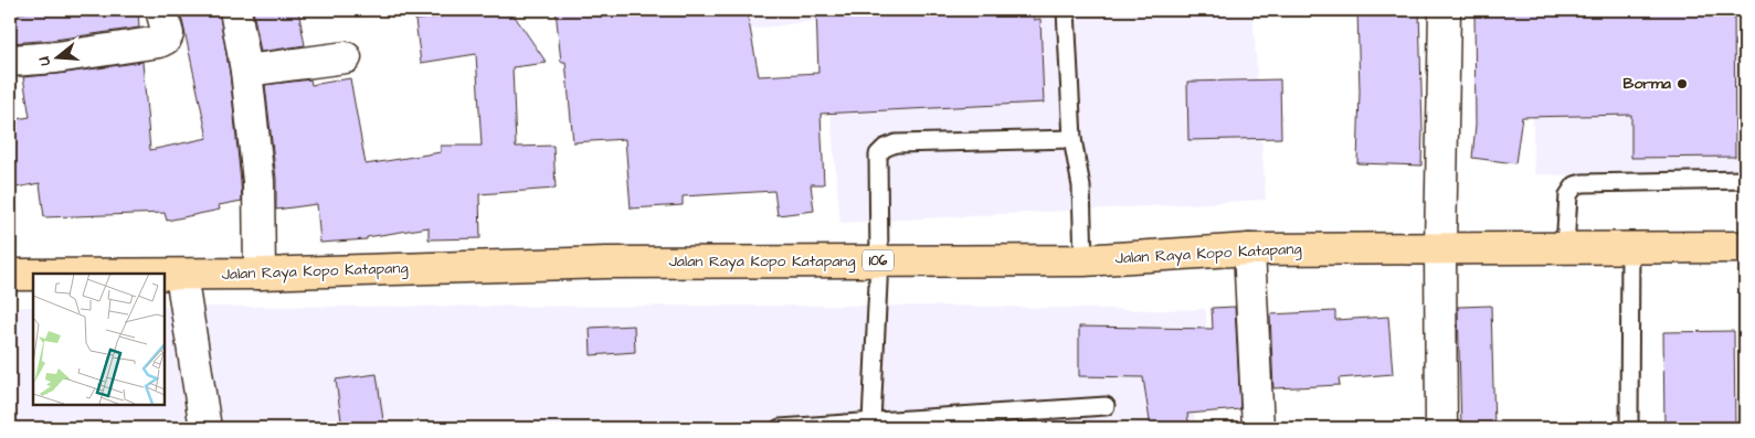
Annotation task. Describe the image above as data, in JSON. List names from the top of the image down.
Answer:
{
  "streets": {
    "main road": ["Jalan Raya Kopo Katapang", "106"]
  },
  "places": ["Borma"],
  "north": "left"
}
